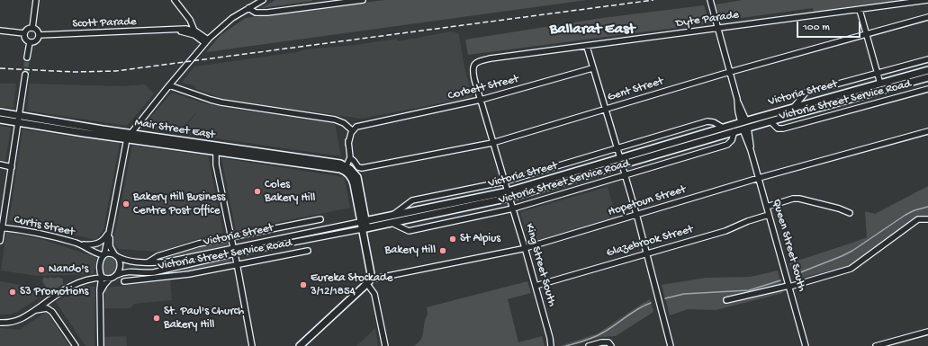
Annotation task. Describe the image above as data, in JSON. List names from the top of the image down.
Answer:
{
  "streets": {
    "main road": ["Victoria Street", "Mair Street East"],
    "street": [
      "Dyte Parade",
      "Scott Parade",
      "Corbett Street",
      "Gent Street",
      "Victoria Street Service Road",
      "Hopetoun Street",
      "Curtis Street",
      "Glazebrook Street",
      "Queen Street South",
      "King Street South"
    ]
  },
  "crossings": [
    ["Dyte Parade", "Queen Street South"],
    ["Dyte Parade", "King Street South"],
    ["Corbett Street", "King Street South"],
    ["Gent Street", "Queen Street South"],
    ["Gent Street", "King Street South"],
    ["Victoria Street", "Victoria Street Service Road"],
    ["Victoria Street", "Curtis Street"],
    ["Victoria Street", "Queen Street South"],
    ["Victoria Street", "King Street South"],
    ["Victoria Street Service Road", "King Street South"],
    ["Hopetoun Street", "Queen Street South"],
    ["Hopetoun Street", "King Street South"],
    ["Glazebrook Street", "Queen Street South"],
    ["Glazebrook Street", "King Street South"]
  ],
  "districts": ["Ballarat East"],
  "places": [
    "Coles Bakery Hill",
    "Bakery Hill Business Centre Post Office",
    "St Alpius",
    "Bakery Hill",
    "Nando's",
    "Eureka Stockade 3/12/1854",
    "S3 Promotions",
    "St. Paul's Church Bakery Hill"
  ],
  "scale_bar": "100 m"
}
